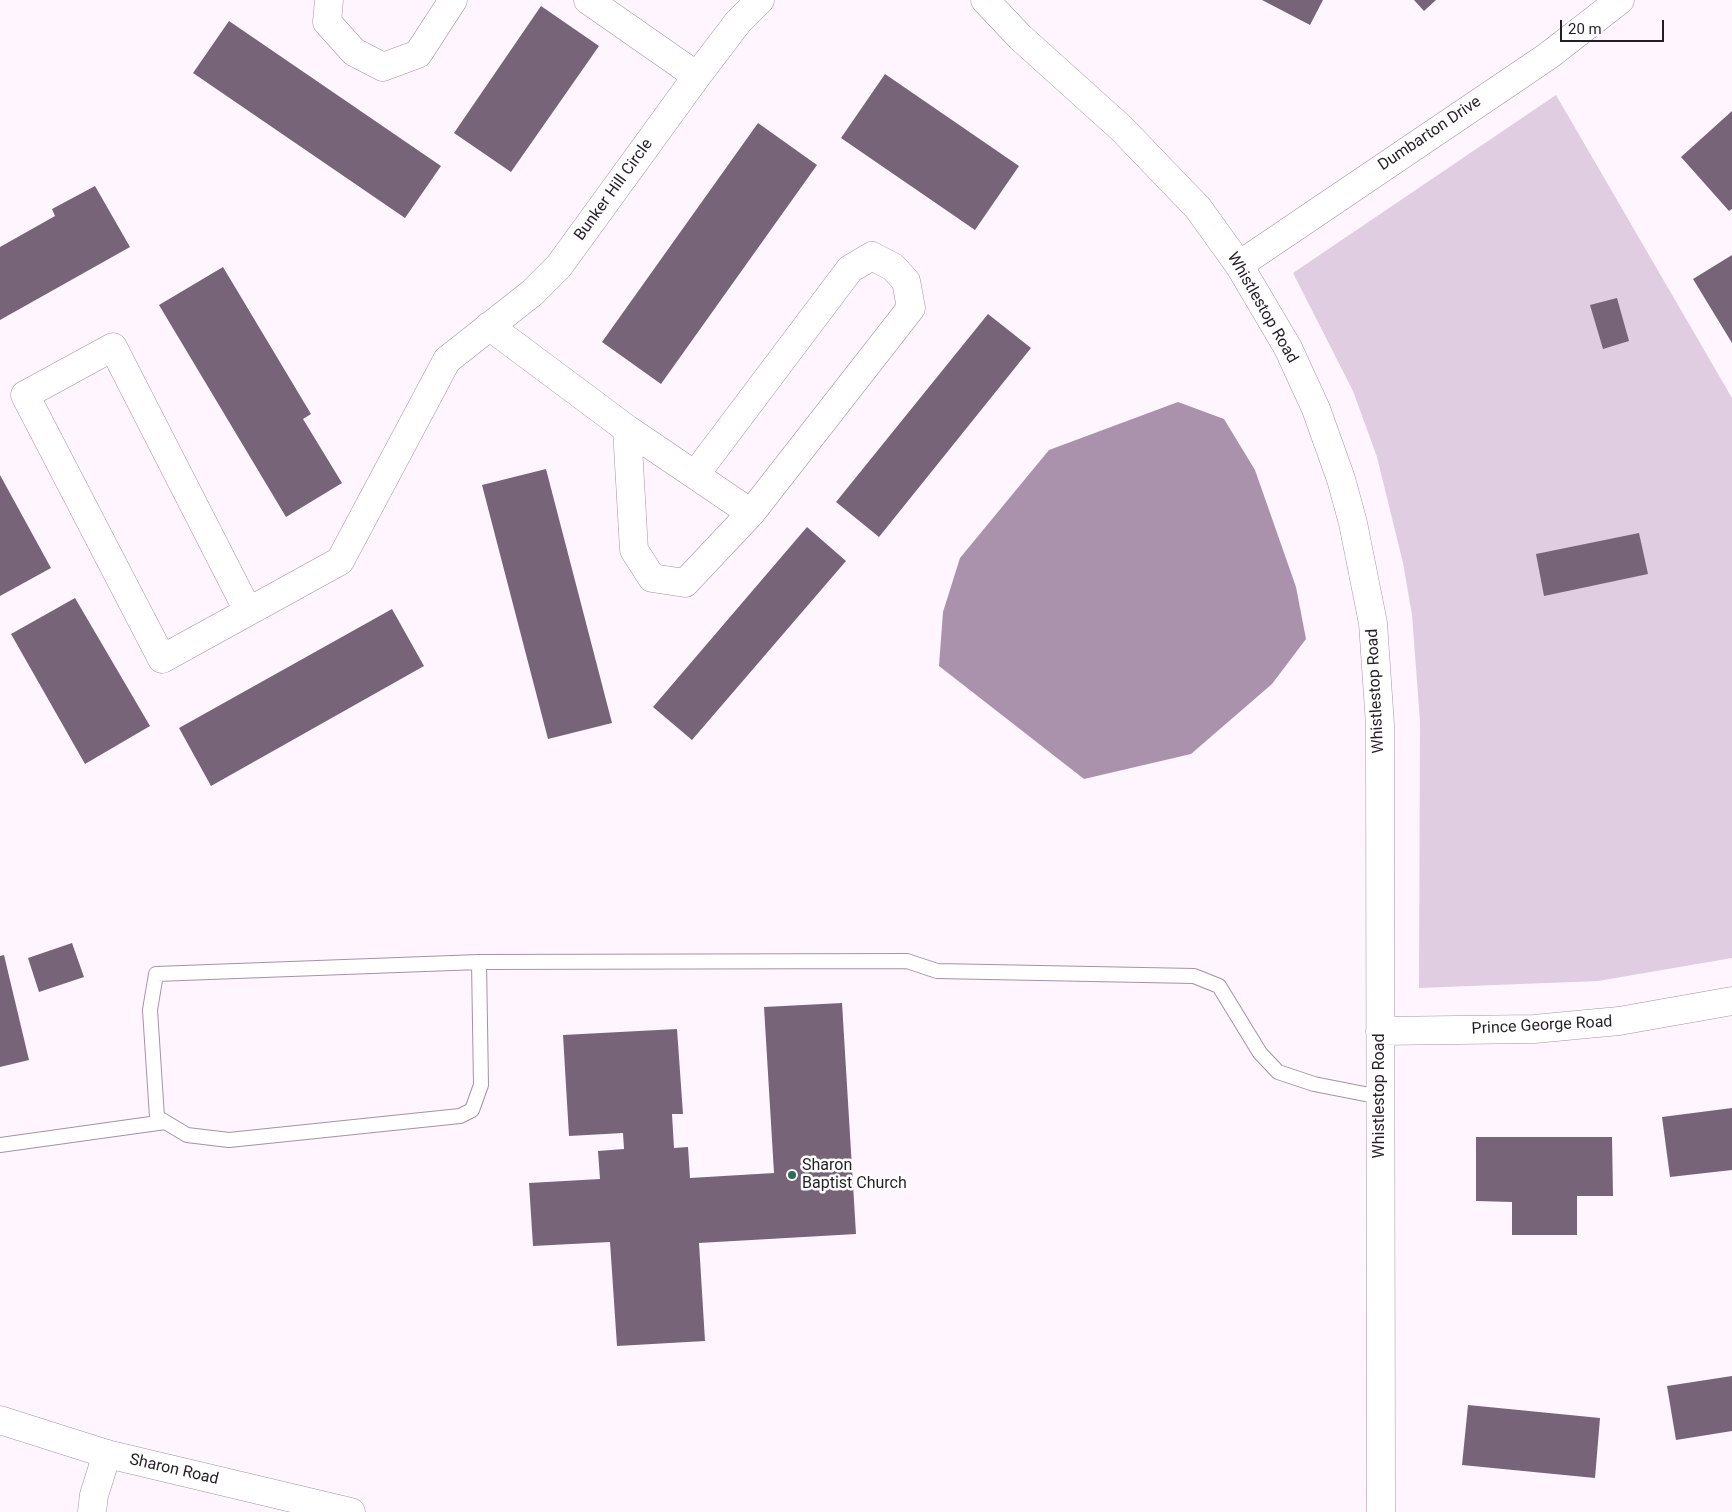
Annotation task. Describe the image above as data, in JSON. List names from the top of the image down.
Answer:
{
  "streets": {
    "street": [
      "Dumbarton Drive",
      "Bunker Hill Circle",
      "Whistlestop Road",
      "Prince George Road",
      "Sharon Road"
    ]
  },
  "crossings": [
    ["Dumbarton Drive", "Whistlestop Road"],
    ["Whistlestop Road", "Prince George Road"]
  ],
  "places": ["Sharon Baptist Church"],
  "scale_bar": "20 m"
}
